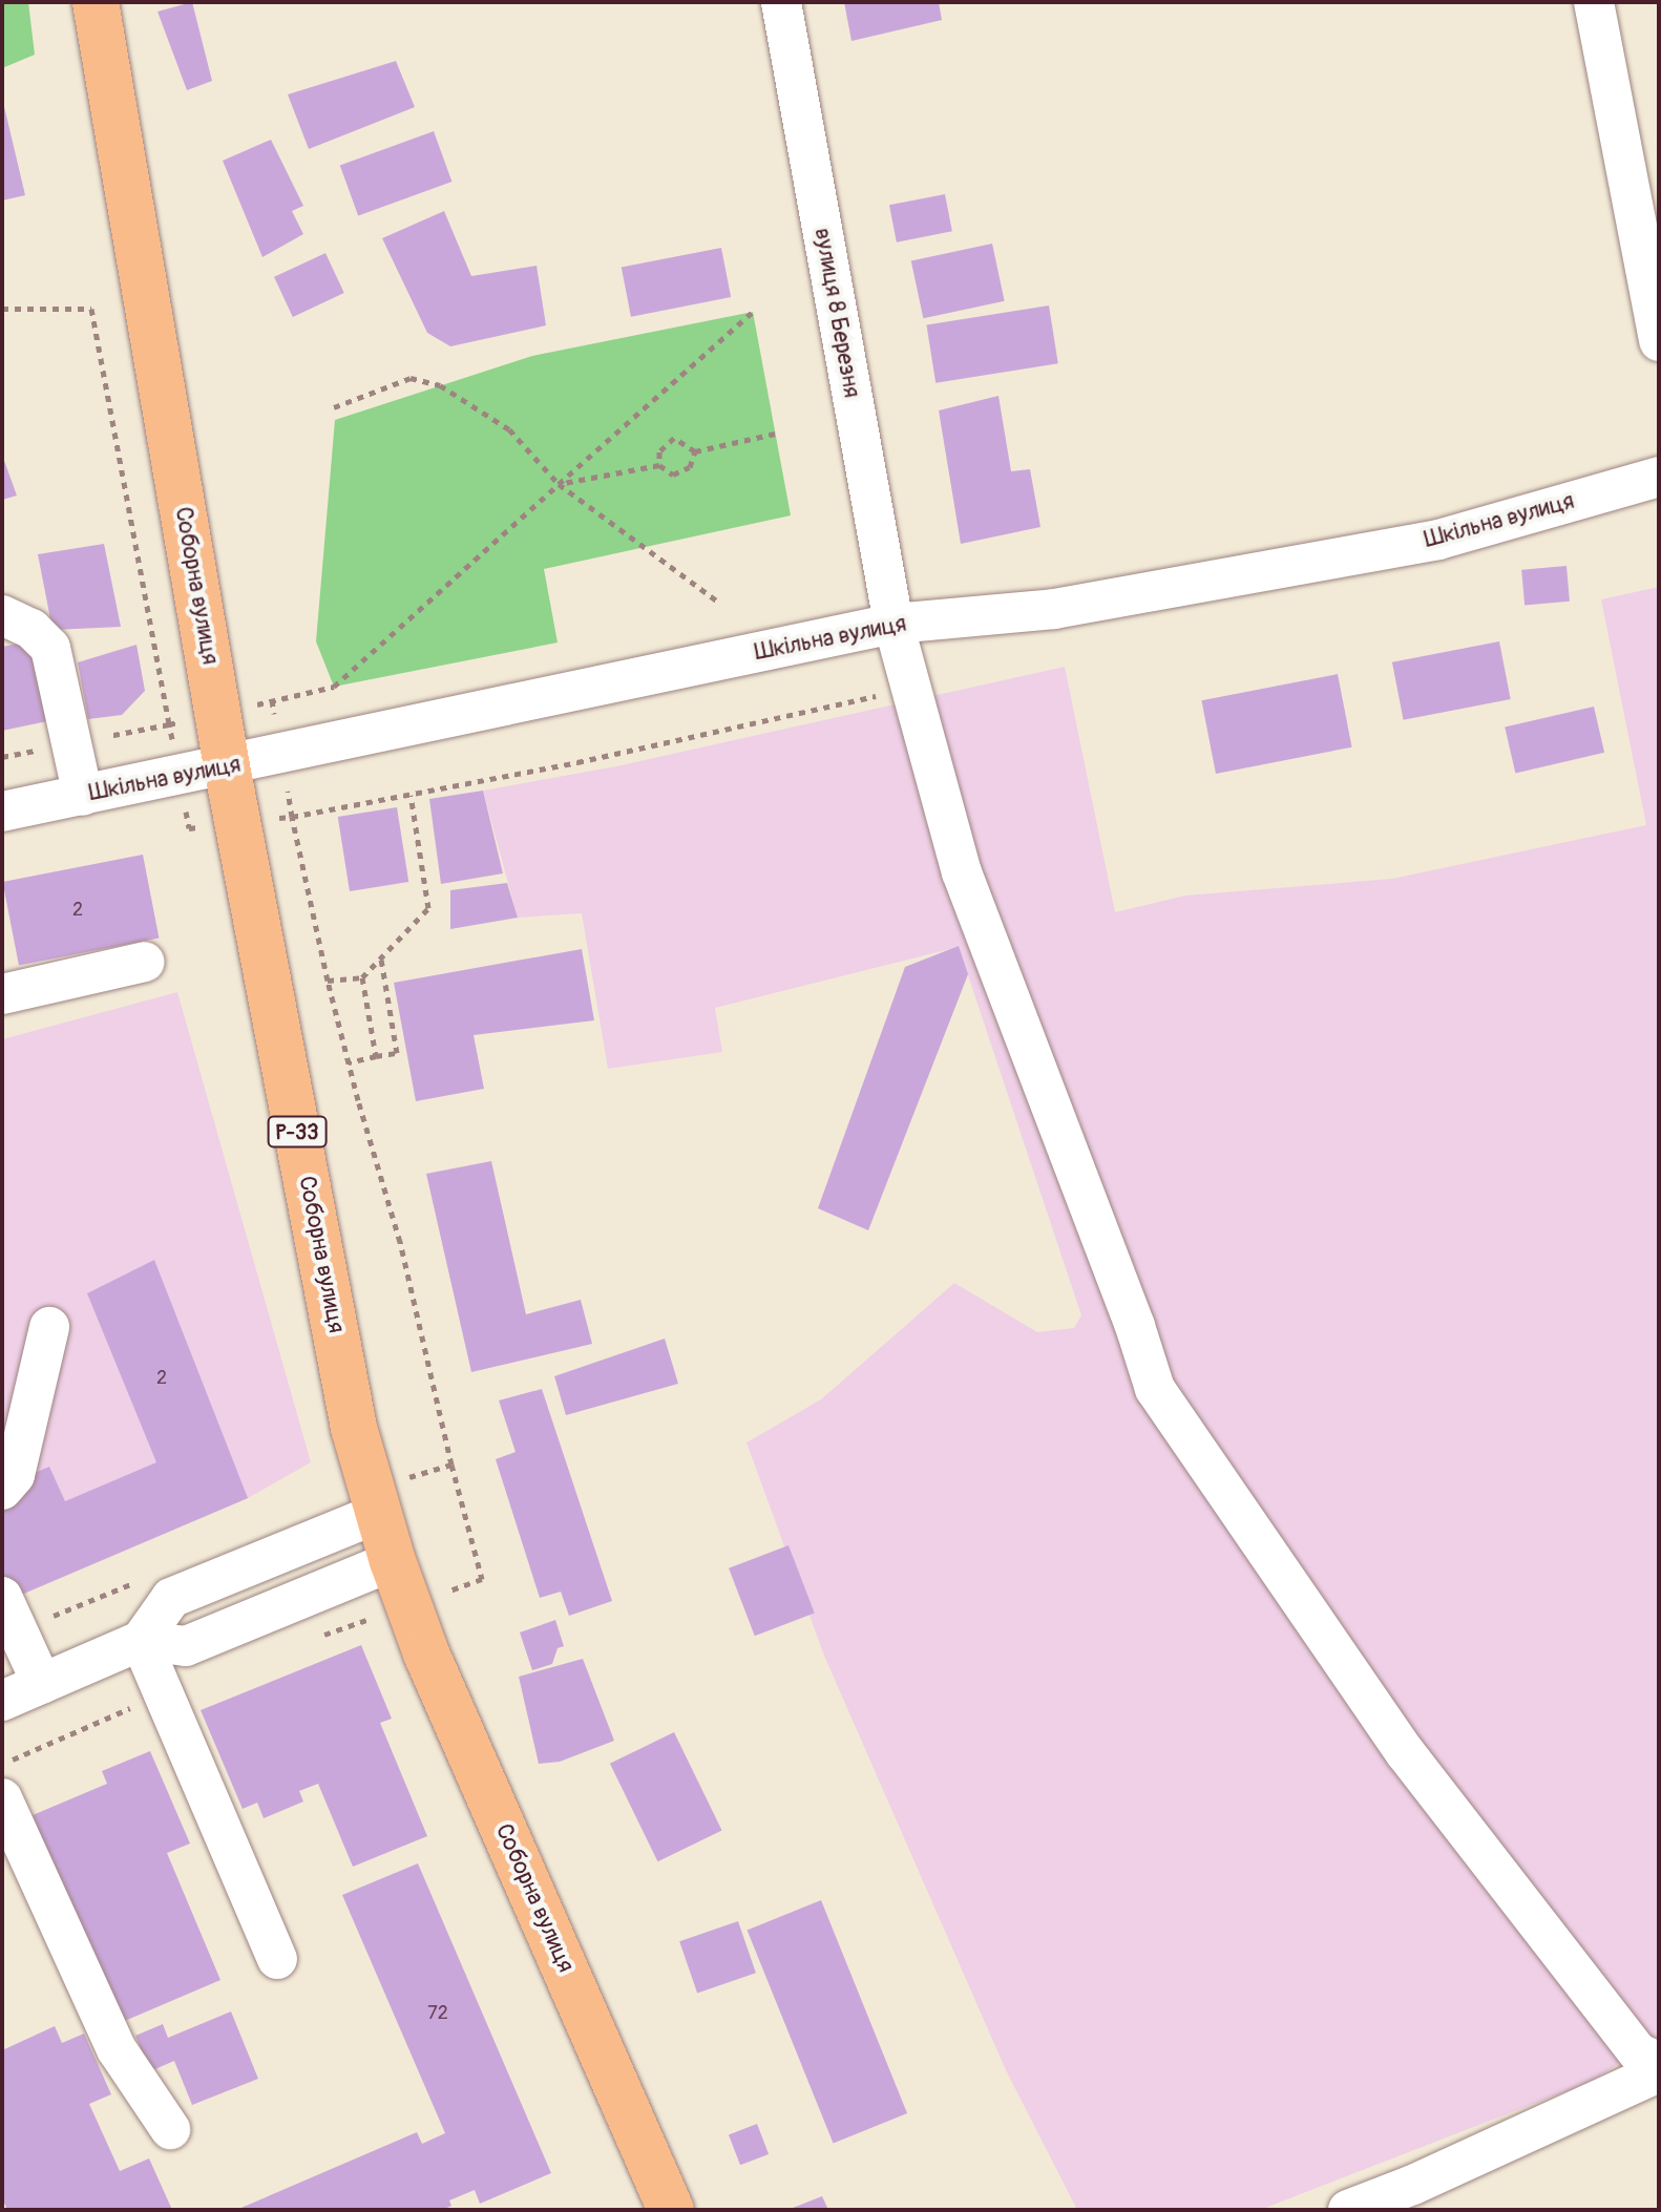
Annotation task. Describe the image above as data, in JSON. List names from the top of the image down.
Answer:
{
  "streets": {
    "main road": ["Соборна вулиця", "Р-33"],
    "street": ["вулиця 8 Березня", "Шкільна вулиця"]
  },
  "crossings": [
    ["вулиця 8 Березня", "Шкільна вулиця"],
    ["Шкільна вулиця", "Соборна вулиця"]
  ],
  "house_numbers": ["2", "2", "72"]
}
